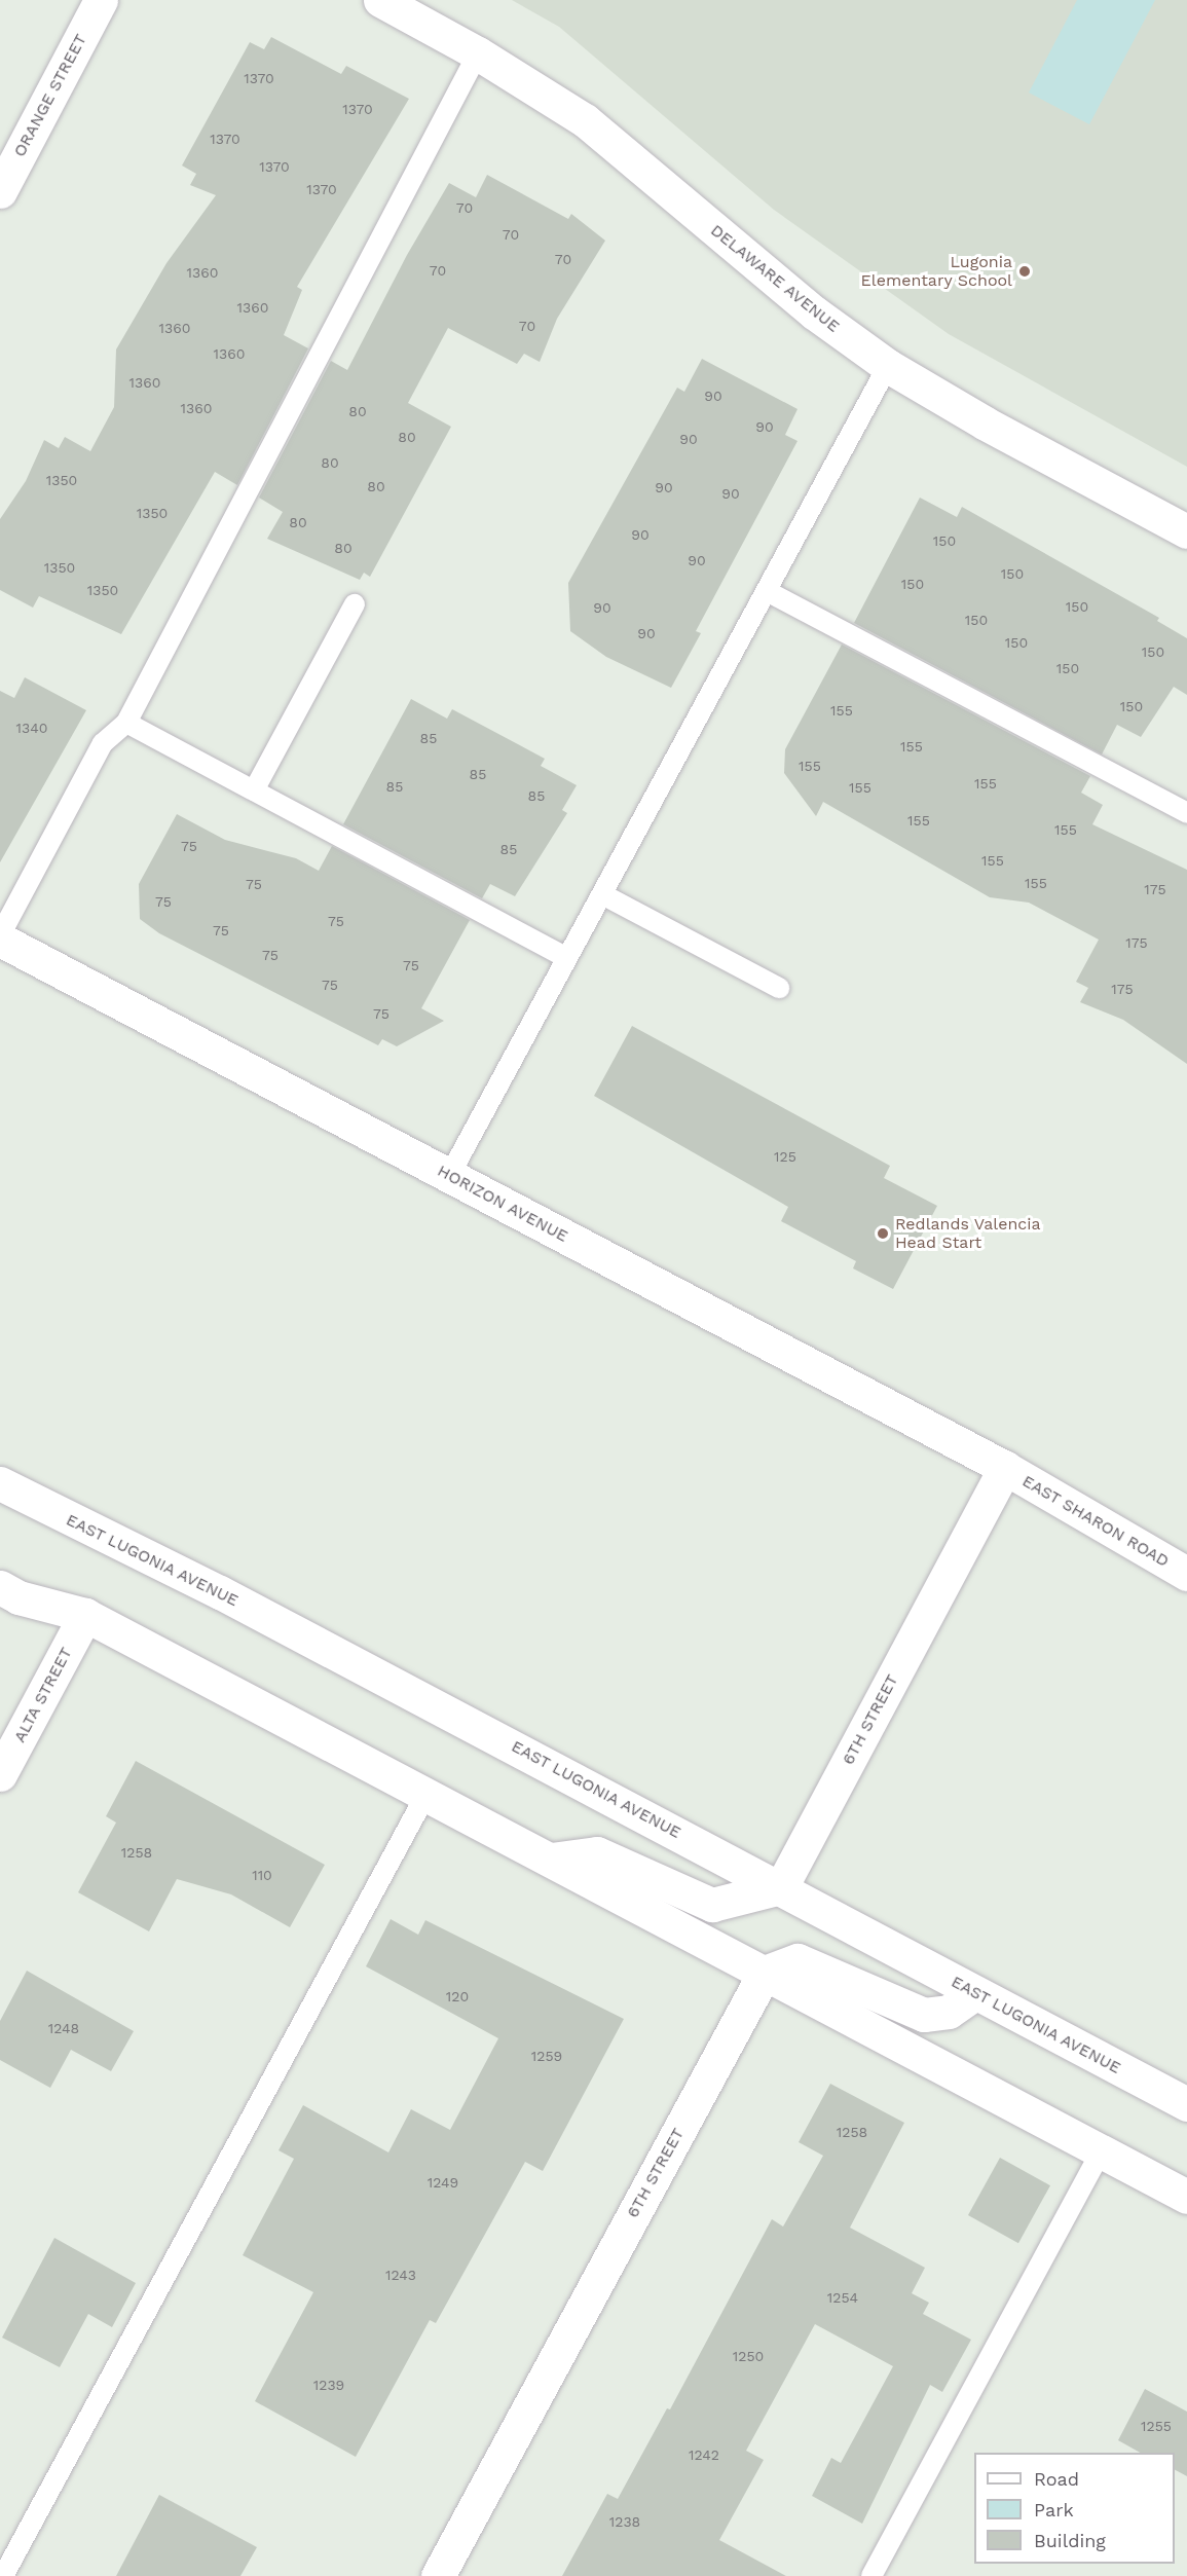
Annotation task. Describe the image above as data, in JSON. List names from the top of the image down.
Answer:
{
  "streets": {
    "street": [
      "ORANGE STREET",
      "DELAWARE AVENUE",
      "HORIZON AVENUE",
      "EAST SHARON ROAD",
      "EAST LUGONIA AVENUE",
      "ALTA STREET",
      "6TH STREET"
    ]
  },
  "crossings": [
    ["HORIZON AVENUE", "EAST SHARON ROAD"],
    ["HORIZON AVENUE", "6TH STREET"],
    ["EAST SHARON ROAD", "6TH STREET"],
    ["EAST LUGONIA AVENUE", "6TH STREET"]
  ],
  "places": ["Lugonia Elementary School", "Redlands Valencia Head Start"],
  "house_numbers": [
    "1370",
    "1370",
    "1370",
    "1370",
    "1370",
    "70",
    "70",
    "70",
    "70",
    "1360",
    "1360",
    "70",
    "1360",
    "1360",
    "1360",
    "90",
    "1360",
    "80",
    "90",
    "80",
    "90",
    "80",
    "1350",
    "80",
    "90",
    "90",
    "1350",
    "80",
    "90",
    "150",
    "80",
    "90",
    "1350",
    "150",
    "150",
    "1350",
    "150",
    "90",
    "150",
    "90",
    "150",
    "150",
    "150",
    "150",
    "155",
    "1340",
    "85",
    "155",
    "155",
    "85",
    "155",
    "85",
    "155",
    "85",
    "155",
    "155",
    "75",
    "85",
    "155",
    "155",
    "75",
    "175",
    "75",
    "75",
    "75",
    "175",
    "75",
    "75",
    "75",
    "175",
    "75",
    "125",
    "1258",
    "110",
    "120",
    "1248",
    "1259",
    "1258",
    "1249",
    "1243",
    "1254",
    "1250",
    "1239",
    "1255",
    "1242",
    "1238"
  ],
  "legend": ["Road", "Park", "Building"]
}
